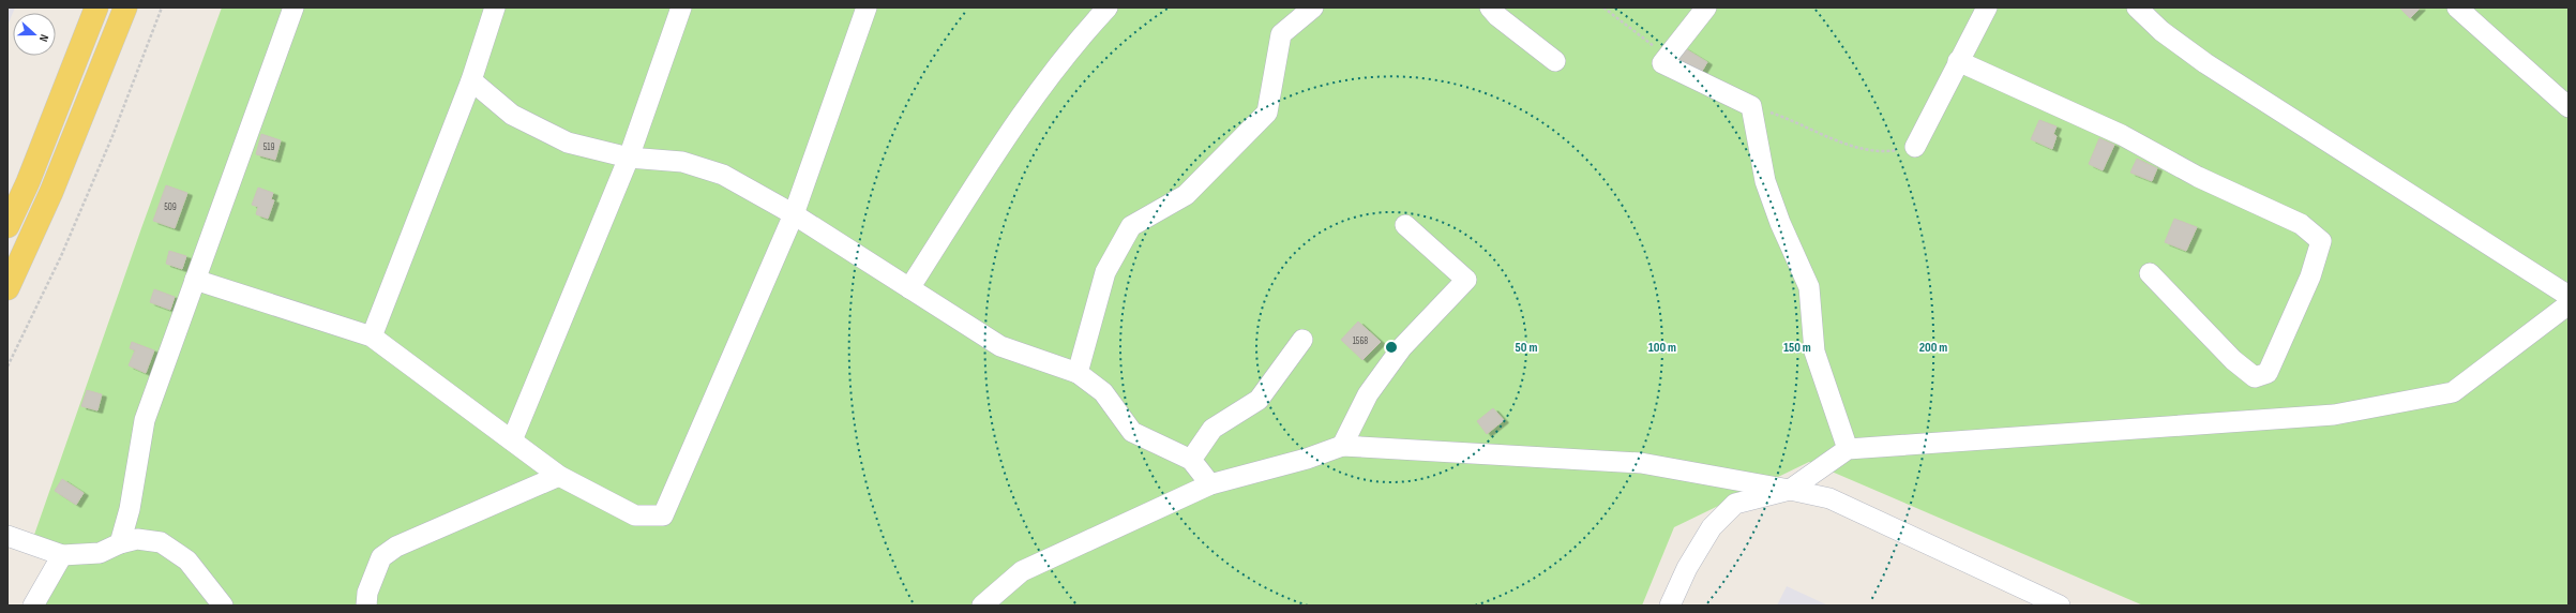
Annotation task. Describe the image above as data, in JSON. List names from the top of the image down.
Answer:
{
  "house_numbers": ["519", "509", "1568"],
  "north": "right",
  "rings": [
    "50 m",
    "100 m",
    "150 m",
    "200 m"
  ]
}
